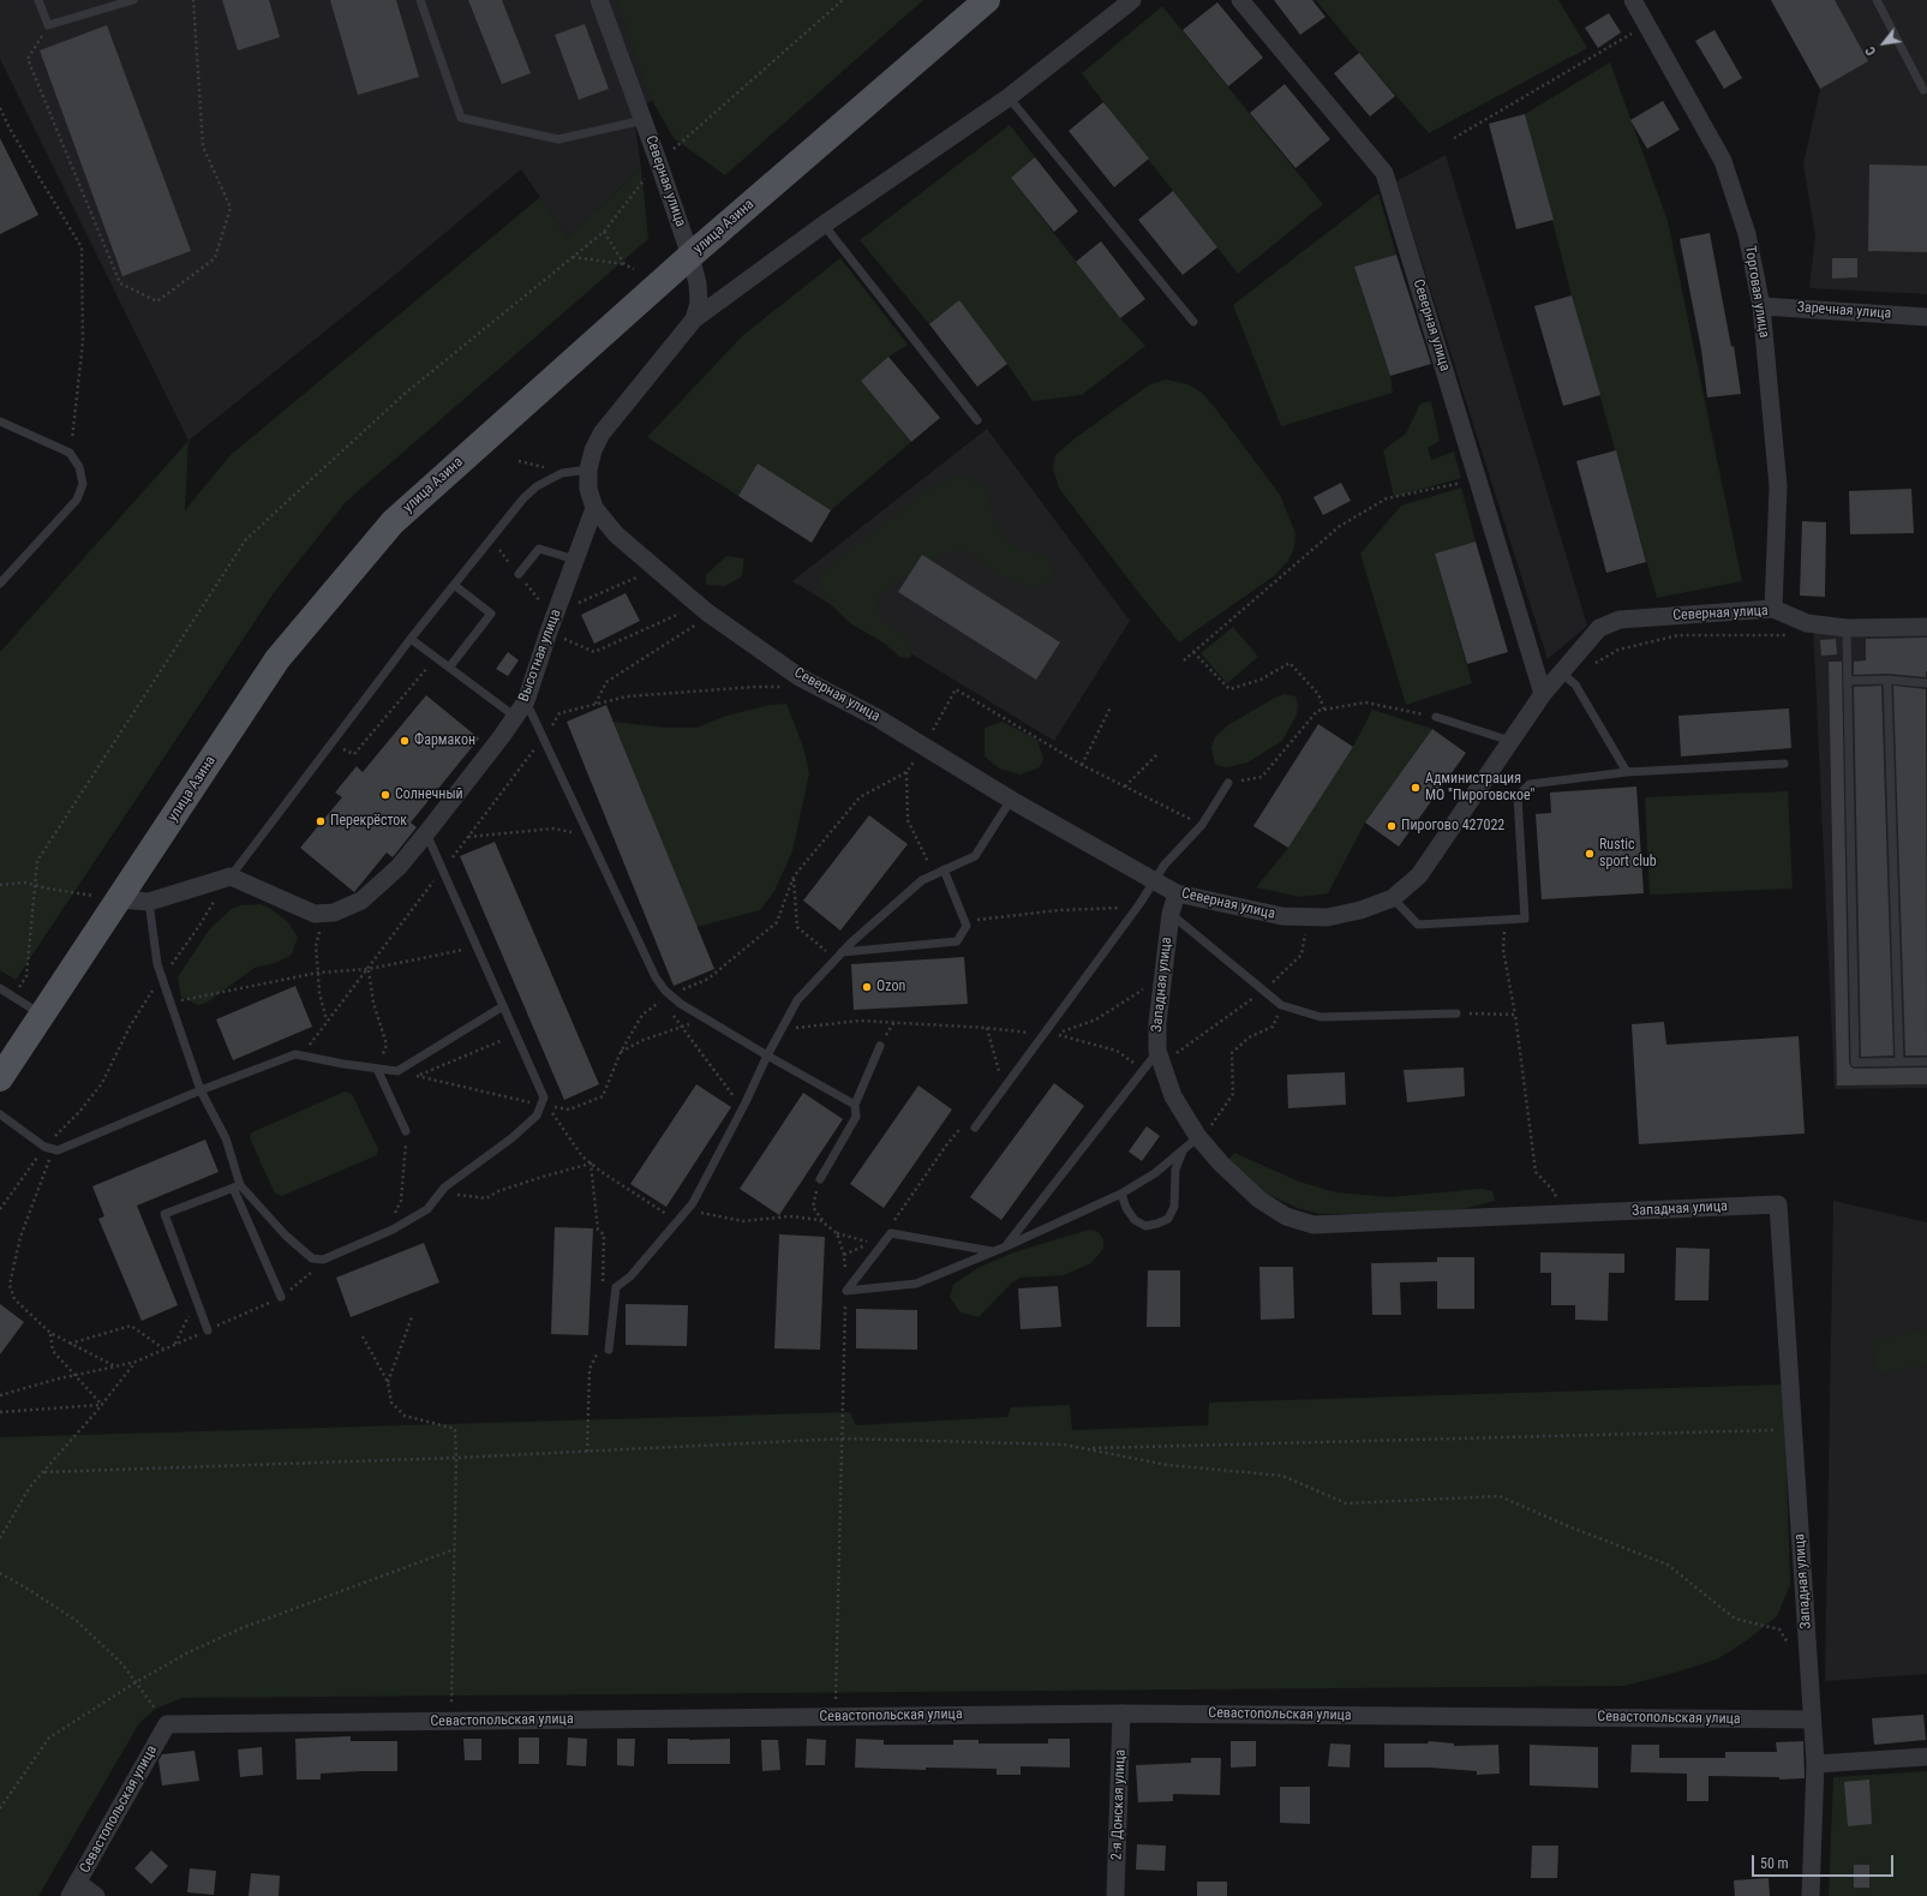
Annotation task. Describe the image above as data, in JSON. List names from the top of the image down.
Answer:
{
  "streets": {
    "main road": ["улица Азина"],
    "street": [
      "Северная улица",
      "Торговая улица",
      "Заречная улица",
      "Высотная улица",
      "Западная улица",
      "Севастопольская улица",
      "2-я Донская улица"
    ]
  },
  "crossings": [
    ["Северная улица", "улица Азина"],
    ["Северная улица", "Торговая улица"],
    ["Северная улица", "Высотная улица"],
    ["Северная улица", "Западная улица"],
    ["Торговая улица", "Заречная улица"],
    ["Западная улица", "Севастопольская улица"],
    ["Севастопольская улица", "2-я Донская улица"]
  ],
  "places": [
    "Фармакон",
    "Администрация МО \"Пироговское\"",
    "Солнечный",
    "Перекрёсток",
    "Пирогово 427022",
    "Rustic sport club",
    "Ozon"
  ],
  "scale_bar": "50 m",
  "north": "bottom left"
}
